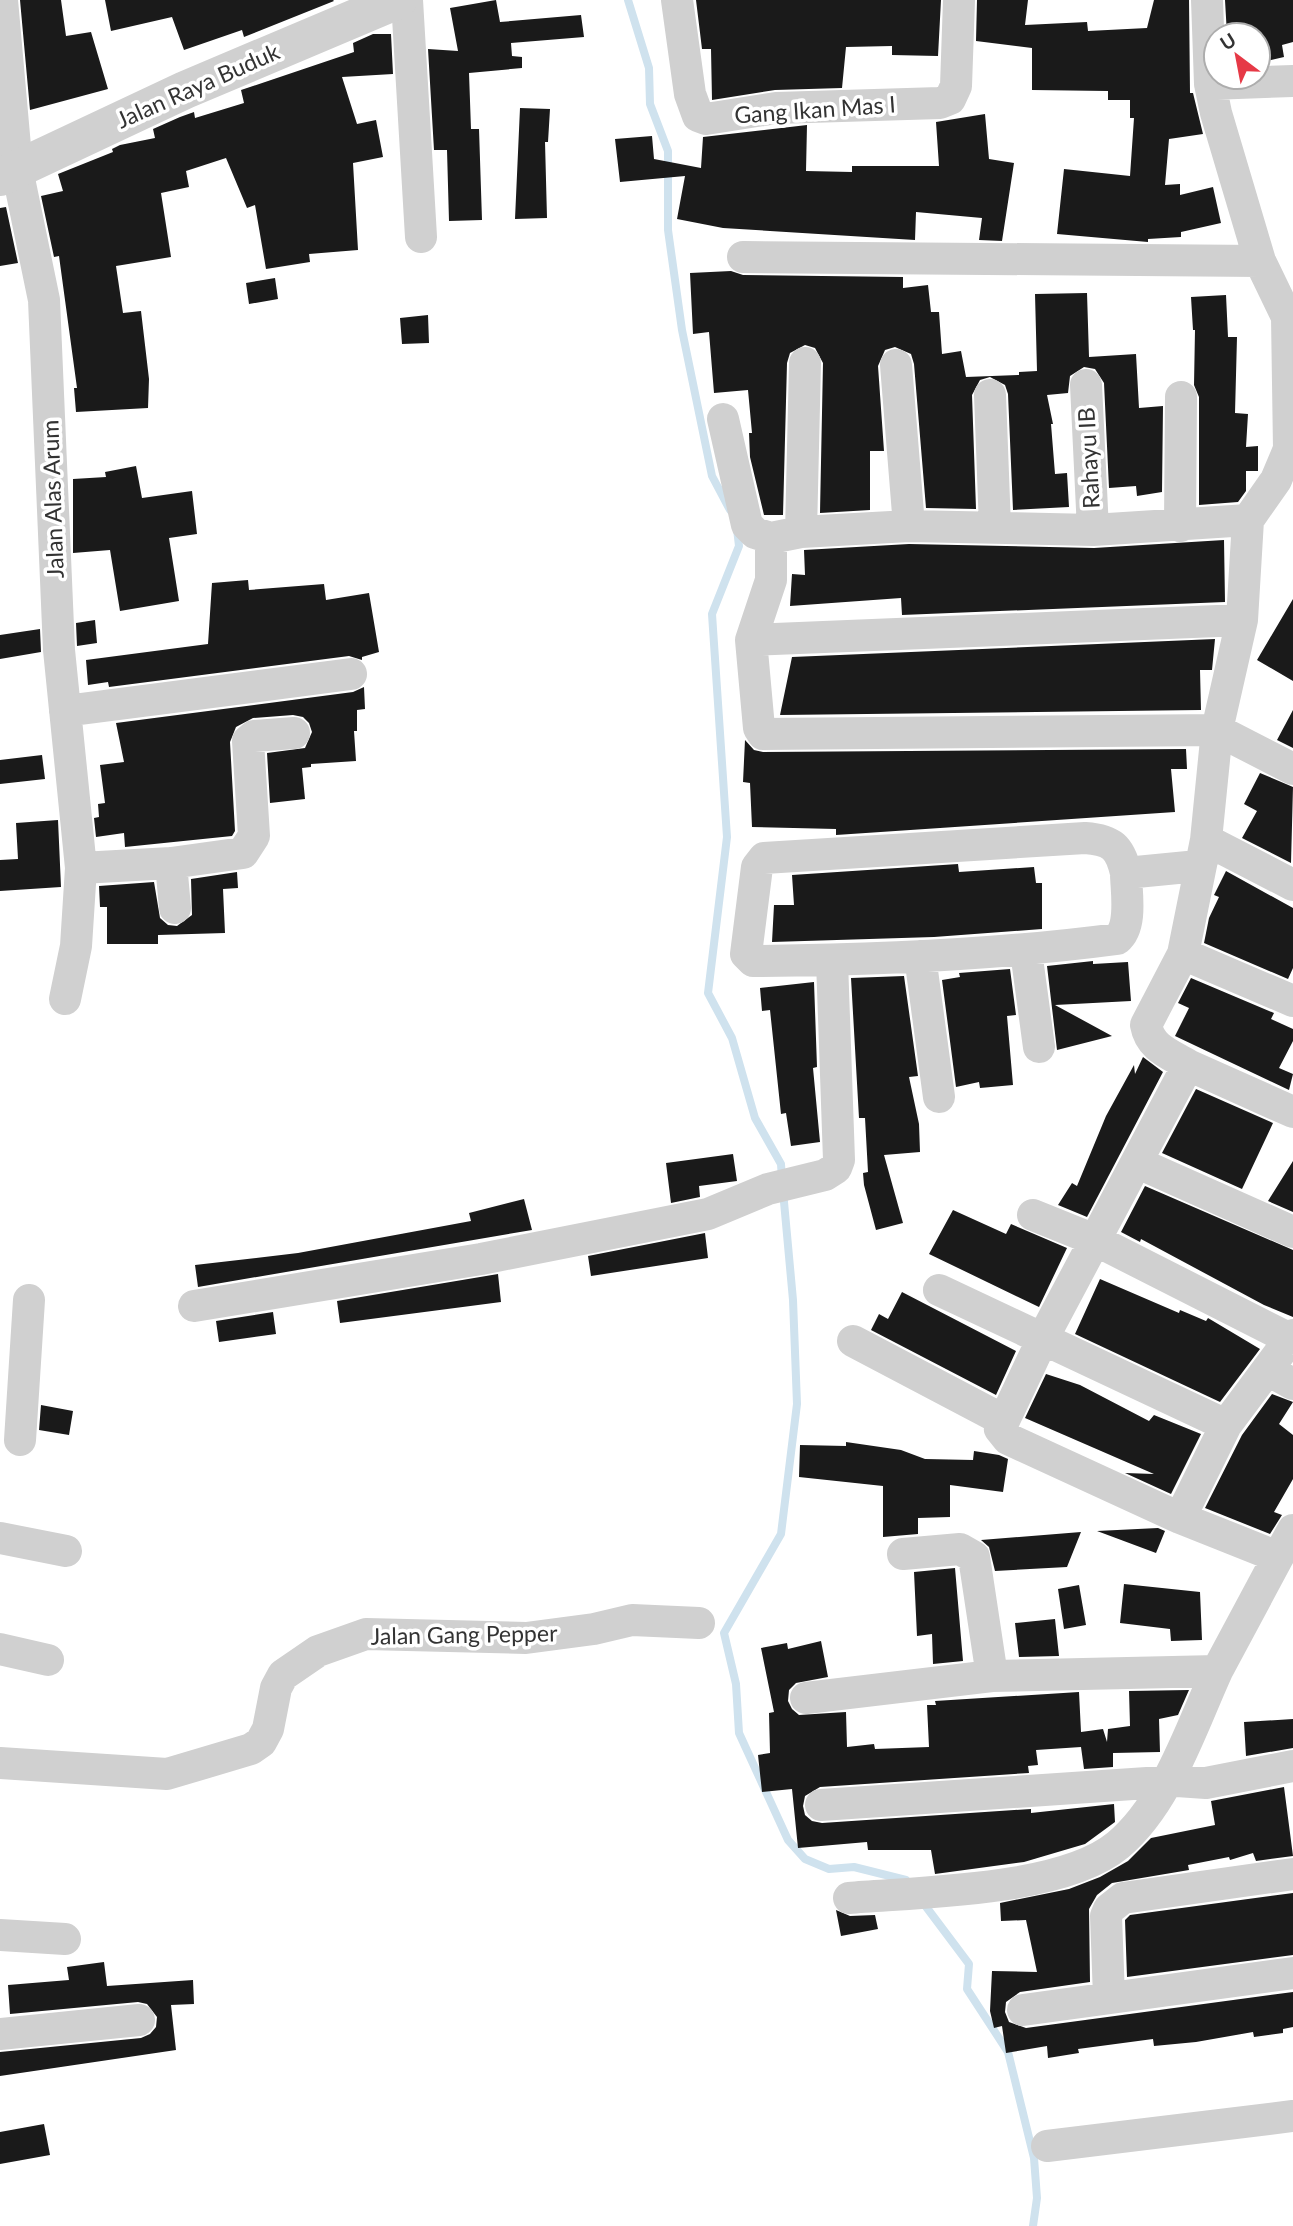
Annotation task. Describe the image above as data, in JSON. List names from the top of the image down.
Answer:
{
  "streets": {
    "street": [
      "Jalan Raya Buduk",
      "Gang Ikan Mas I",
      "Rahayu IB",
      "Jalan Alas Arum",
      "Jalan Gang Pepper"
    ]
  },
  "crossings": [
    ["Jalan Raya Buduk", "Jalan Alas Arum"]
  ],
  "north": "top left"
}
